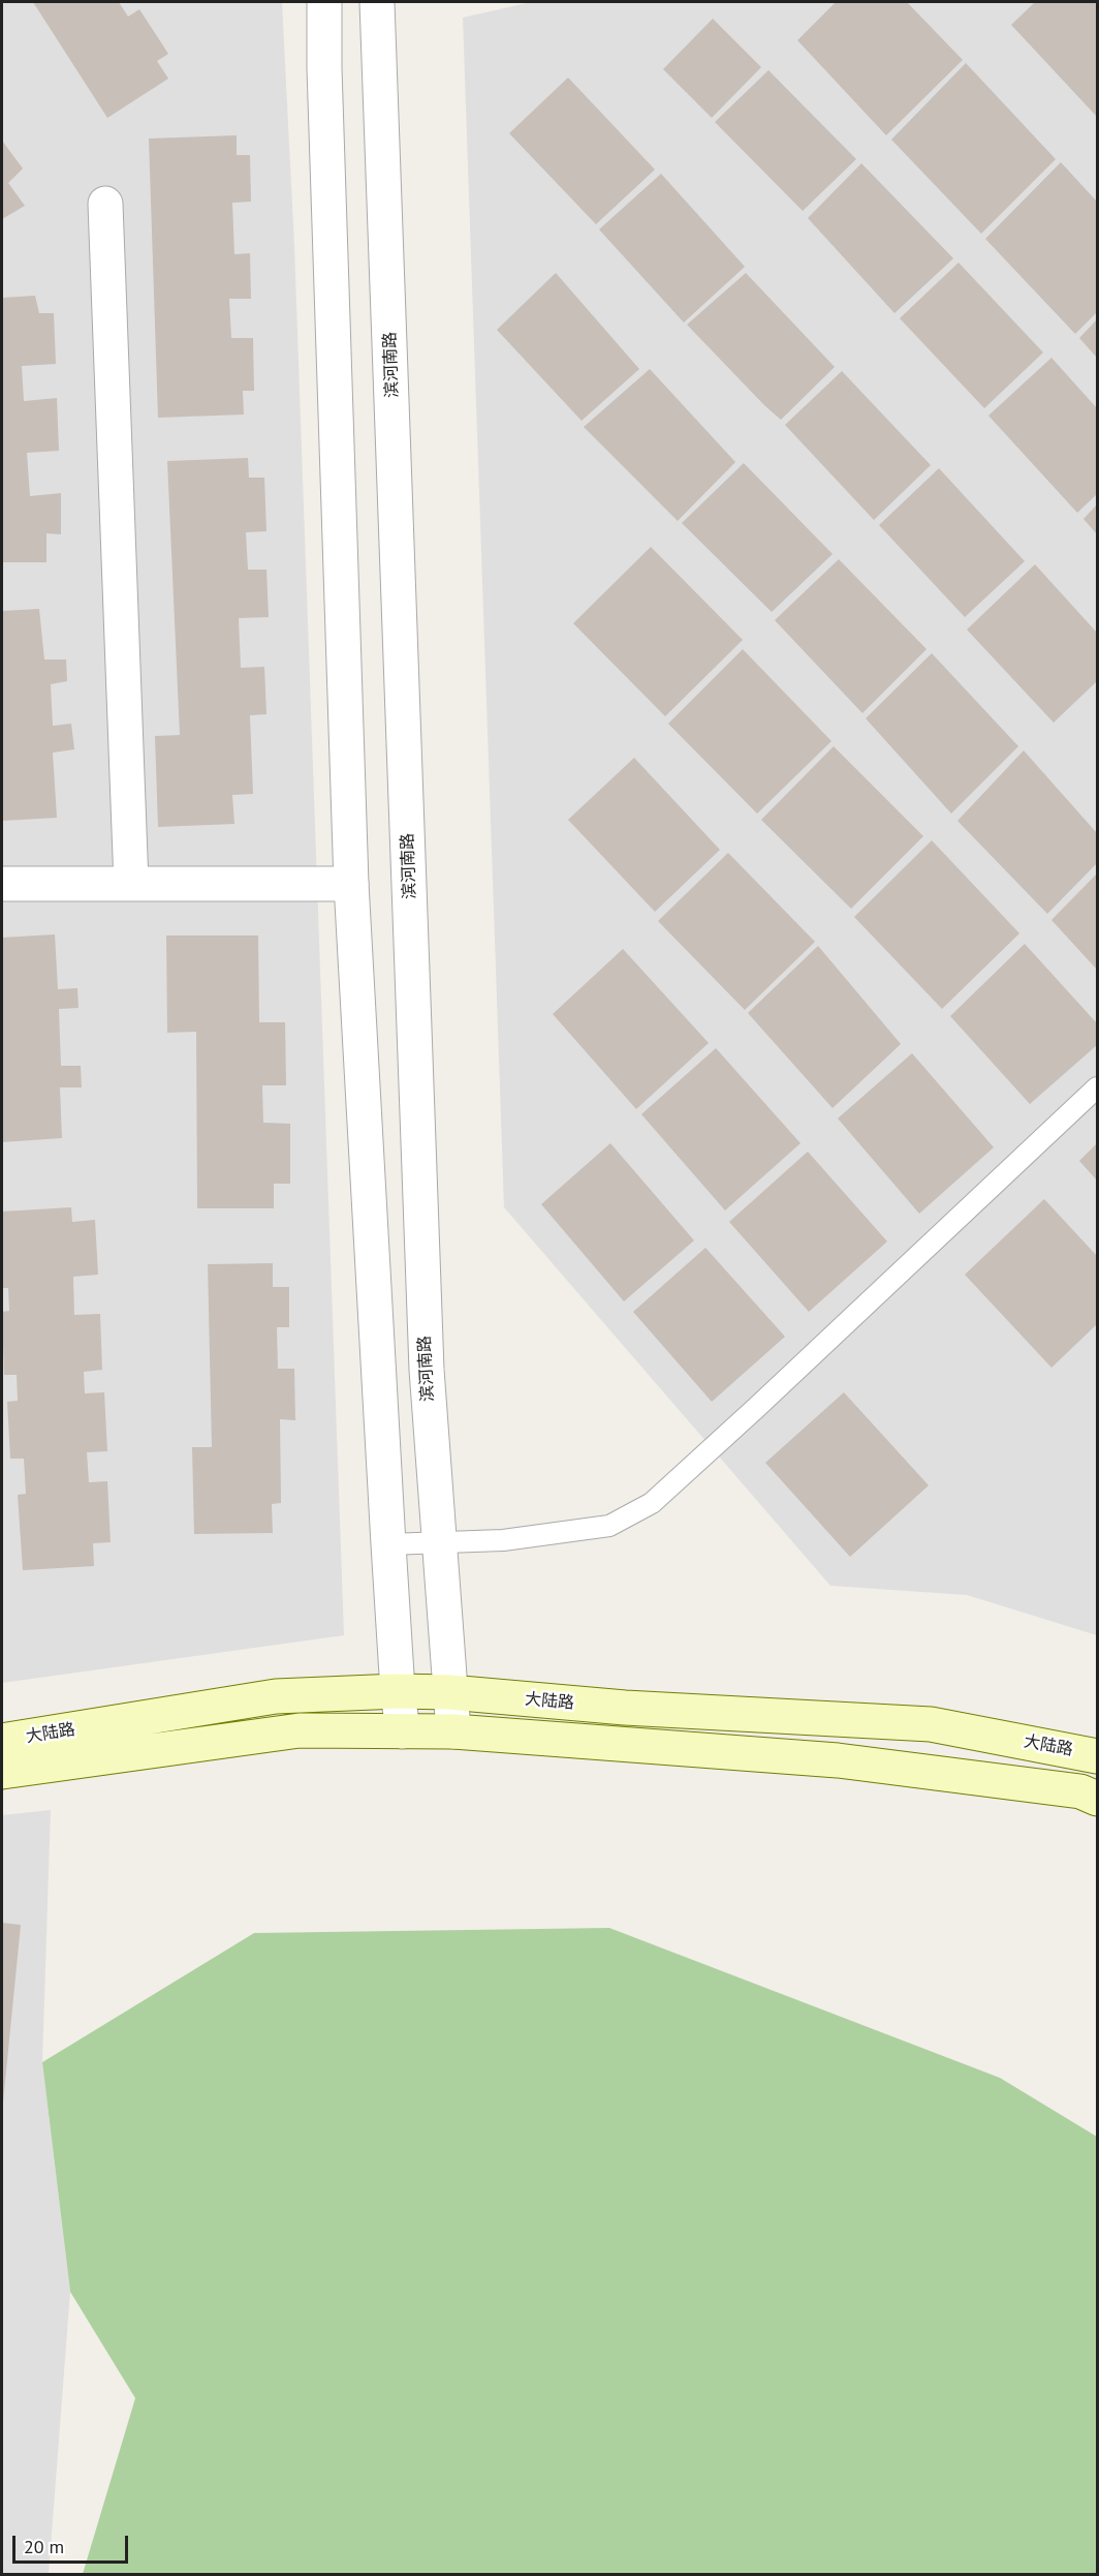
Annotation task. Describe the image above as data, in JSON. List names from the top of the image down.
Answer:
{
  "streets": {
    "main road": ["大陆路"],
    "street": ["滨河南路"]
  },
  "crossings": [
    ["滨河南路", "大陆路"]
  ],
  "scale_bar": "20 m"
}
